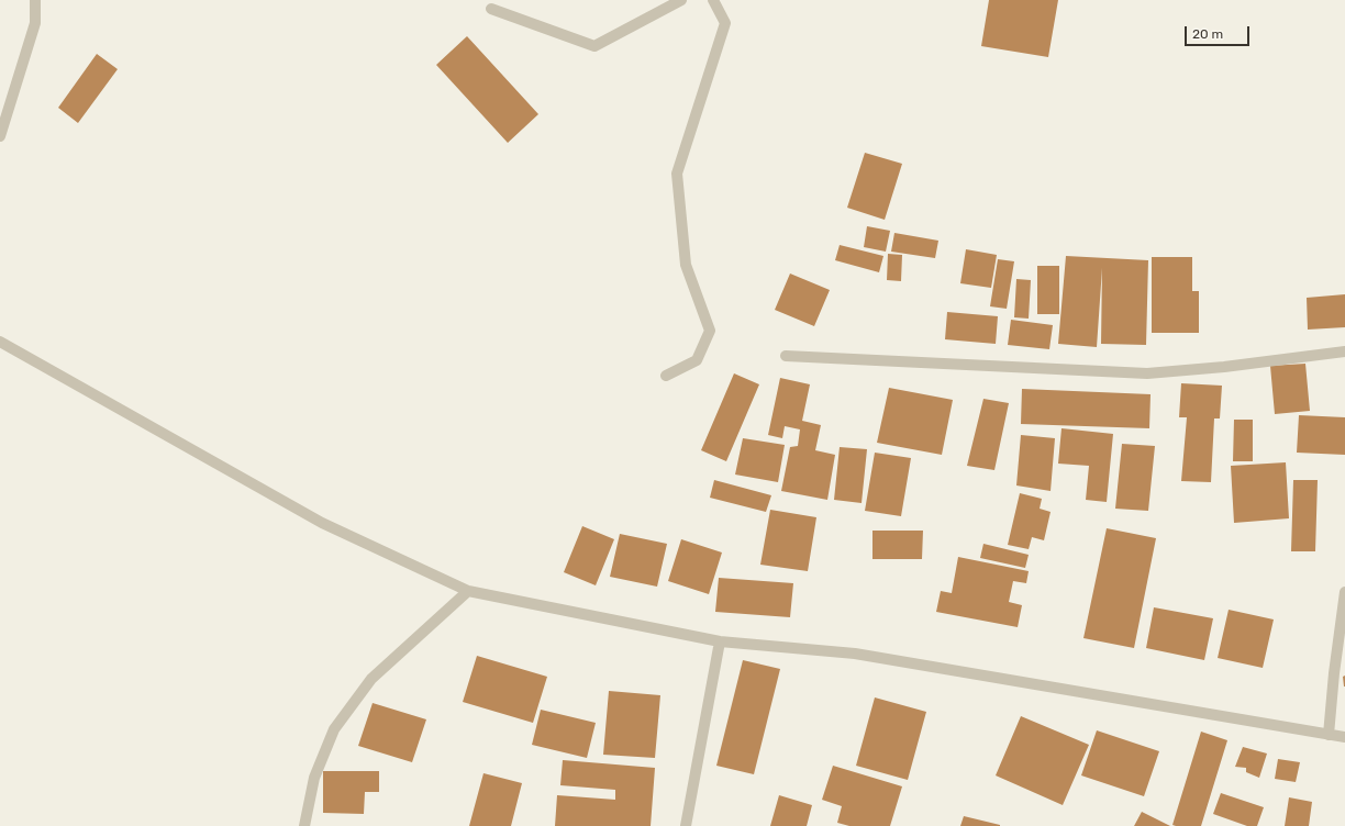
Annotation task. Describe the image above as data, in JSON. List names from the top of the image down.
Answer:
{
  "scale_bar": "20 m"
}
